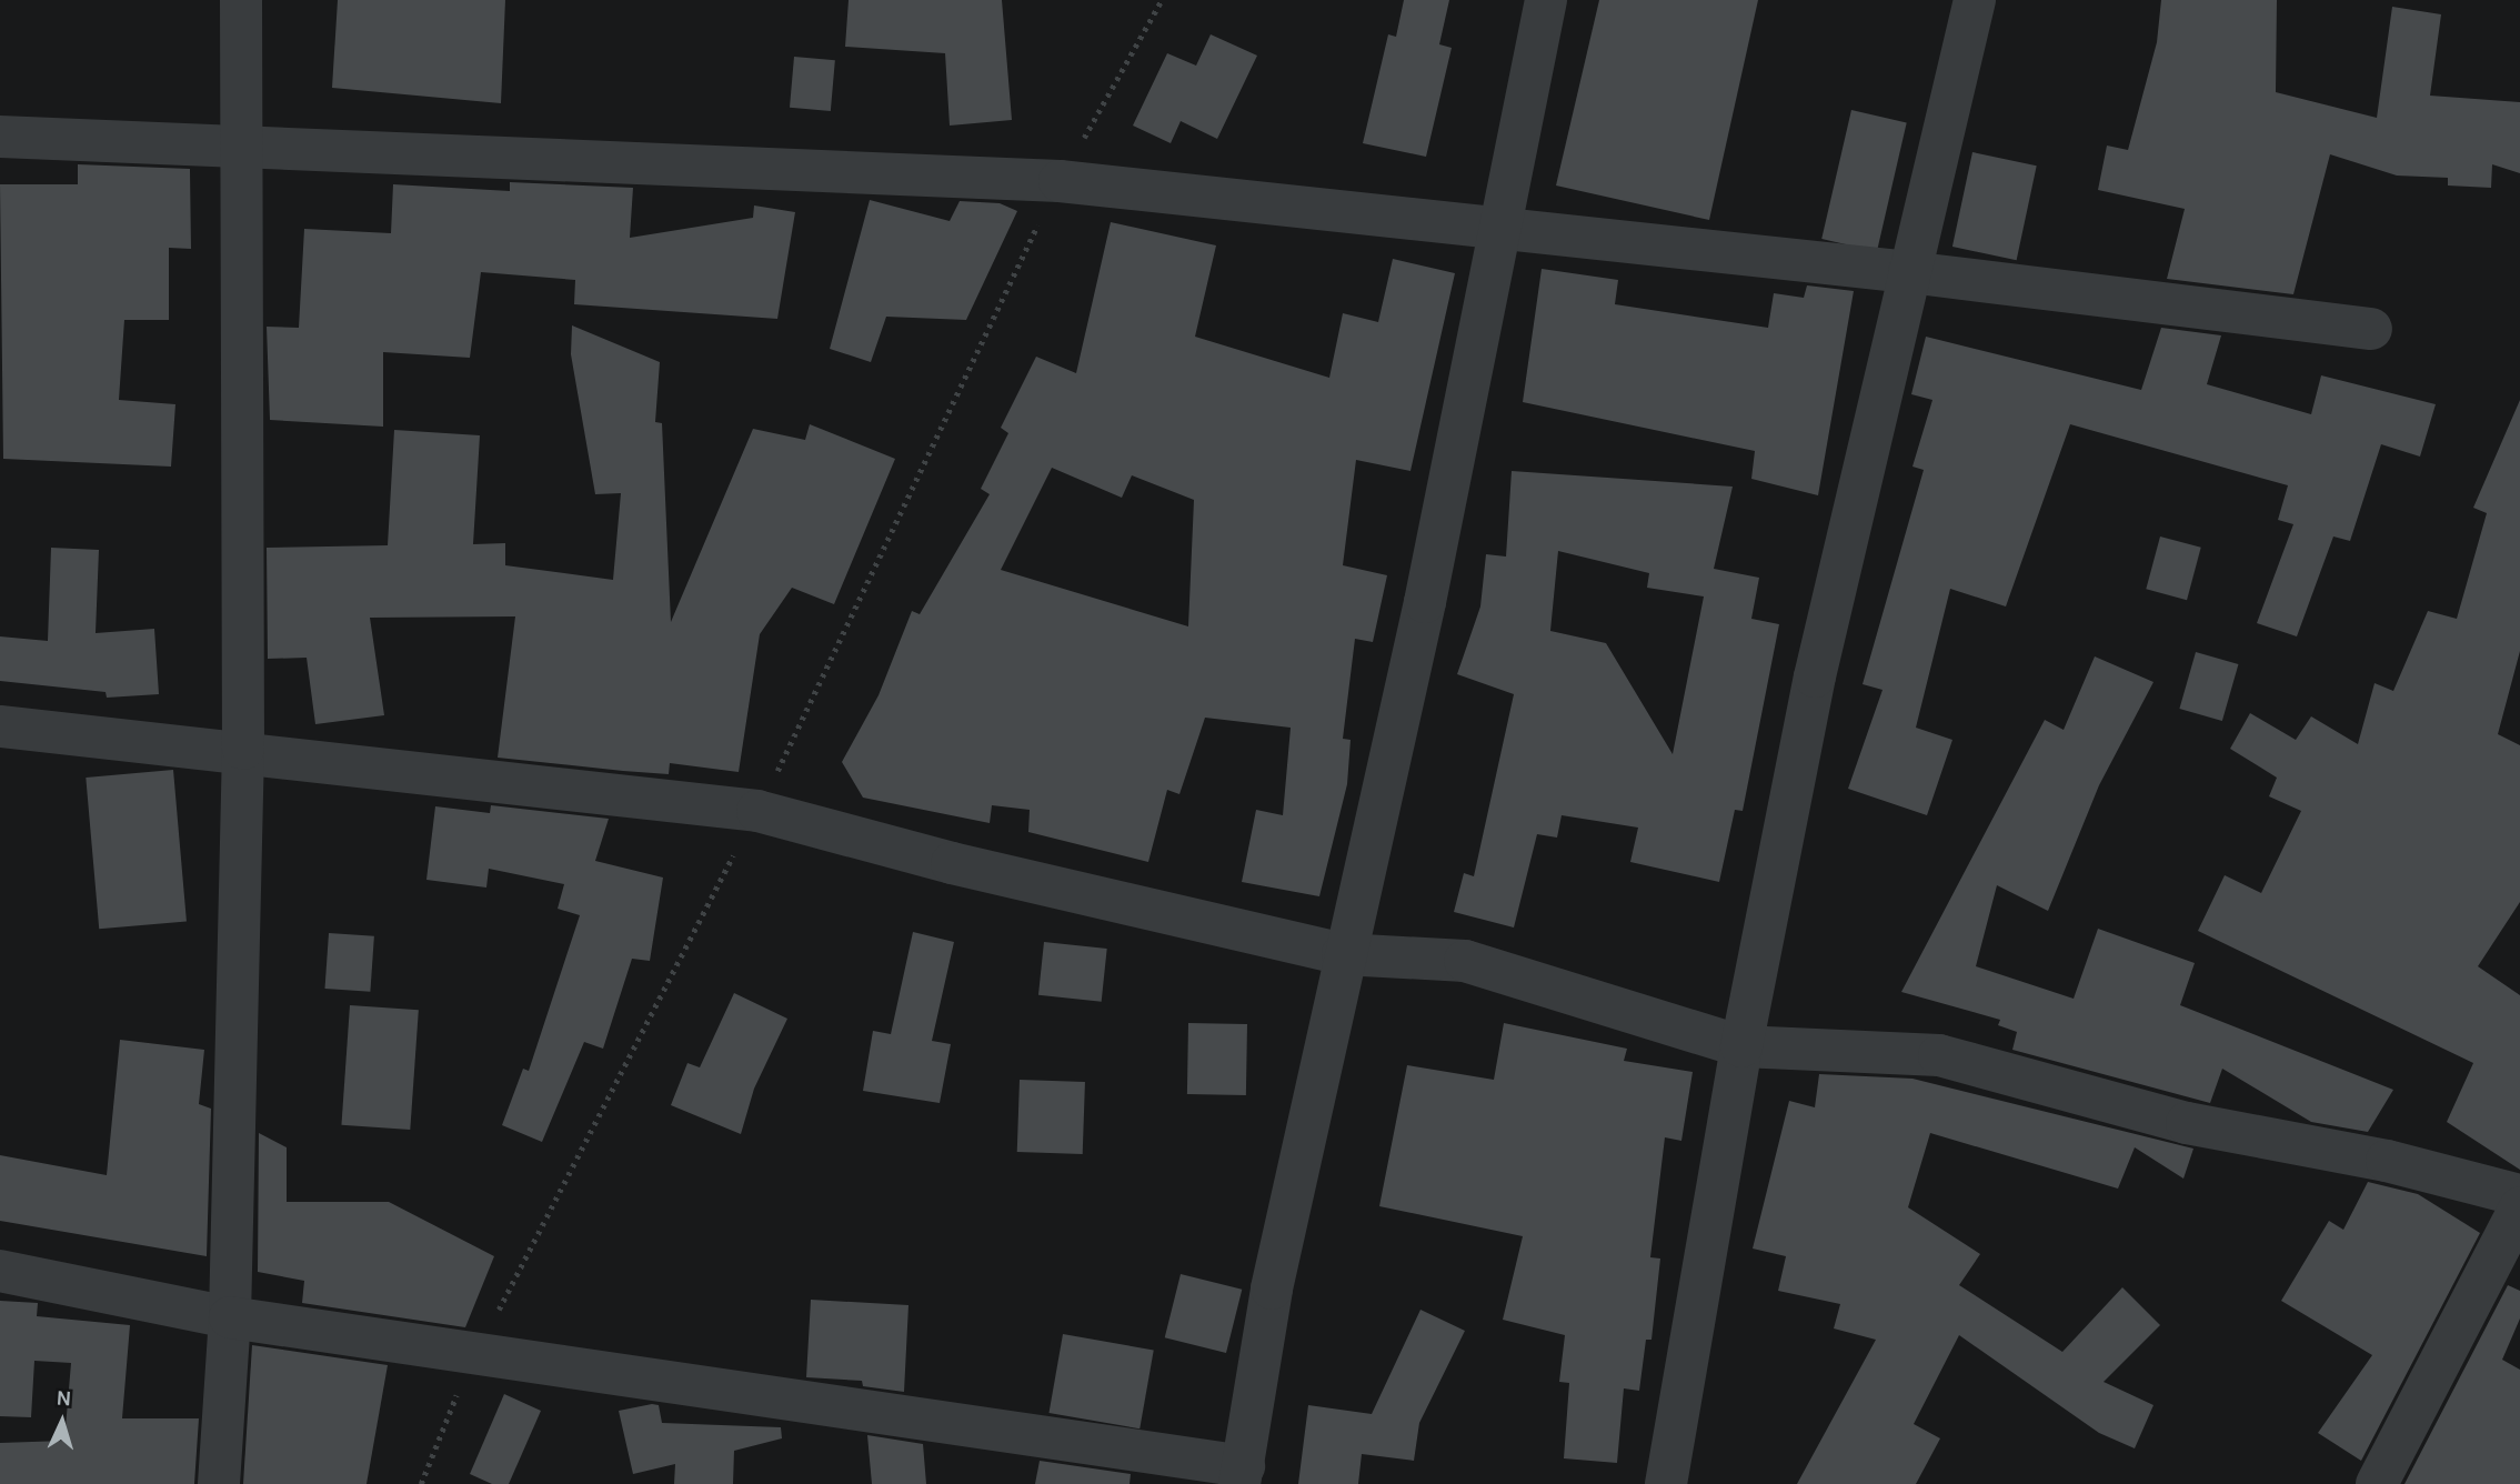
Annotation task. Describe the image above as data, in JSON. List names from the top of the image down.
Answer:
{
  "north": "top"
}
